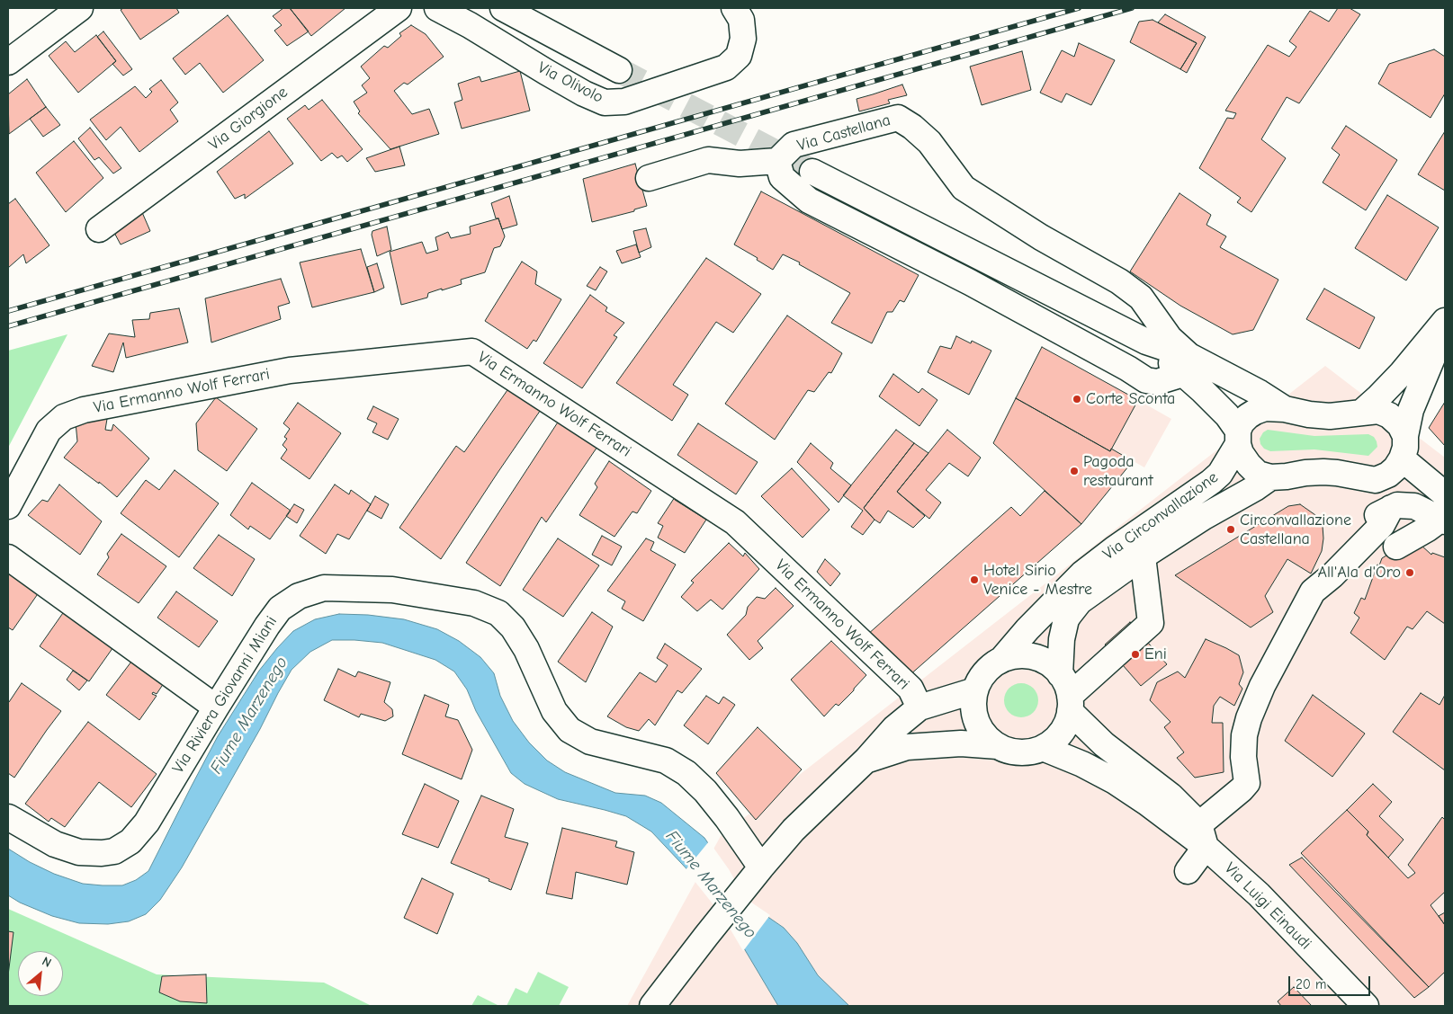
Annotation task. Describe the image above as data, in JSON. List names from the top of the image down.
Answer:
{
  "streets": {
    "street": [
      "Via Olivolo",
      "Via Giorgione",
      "Via Castellana",
      "Via Ermanno Wolf Ferrari",
      "Via Circonvallazione",
      "Via Riviera Giovanni Miani",
      "Via Luigi Einaudi"
    ]
  },
  "crossings": [
    ["Via Castellana", "Via Circonvallazione"],
    ["Via Circonvallazione", "Via Luigi Einaudi"]
  ],
  "water": ["Fiume Marzenego"],
  "places": [
    "Corte Sconta",
    "Pagoda restaurant",
    "Circonvallazione Castellana",
    "All'Ala d'Oro",
    "Hotel Sirio Venice - Mestre",
    "Eni"
  ],
  "scale_bar": "20 m",
  "north": "top right"
}
